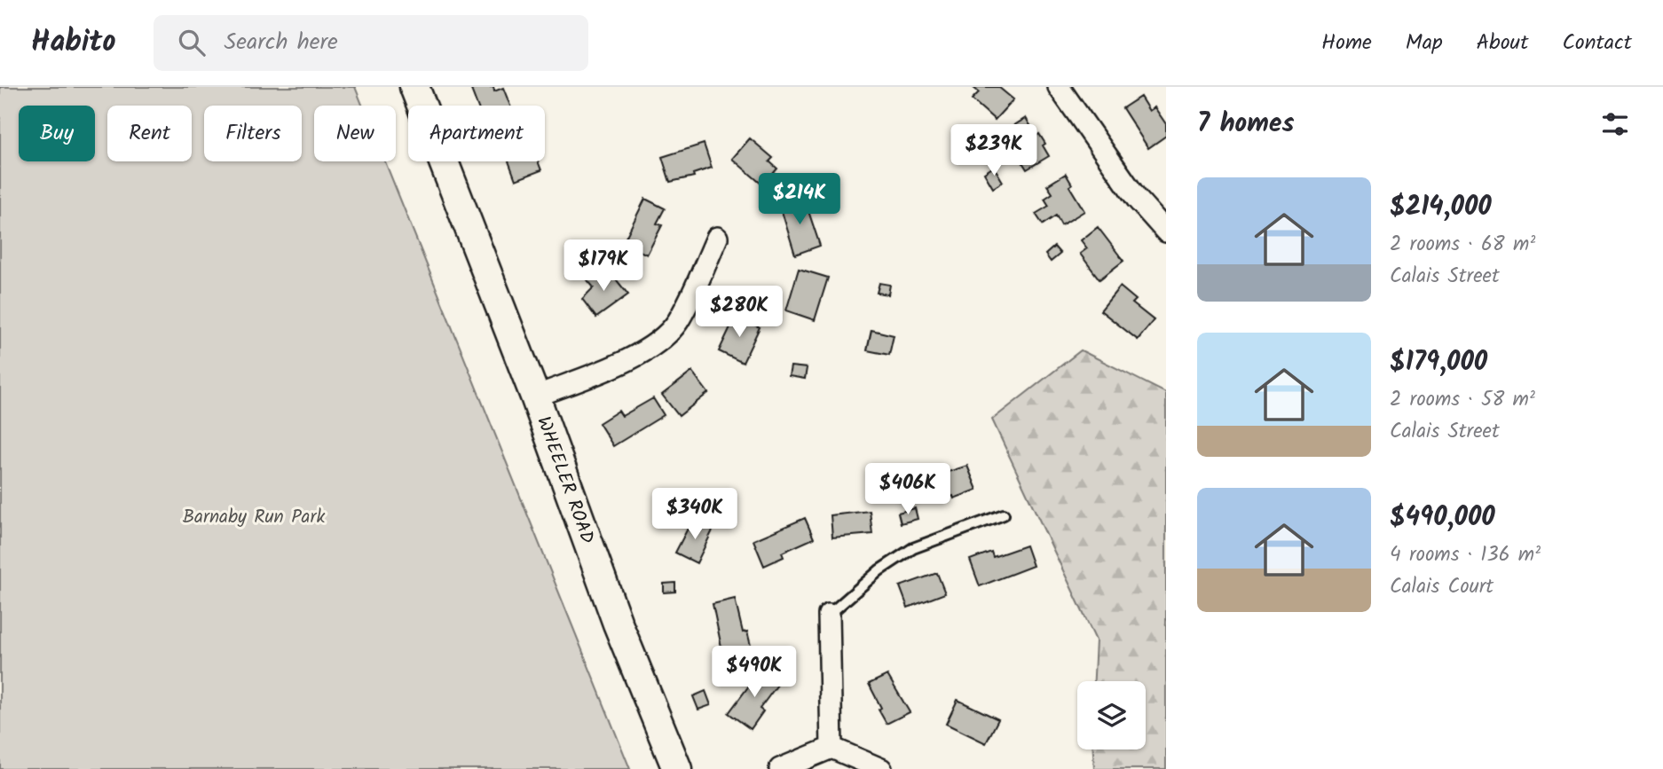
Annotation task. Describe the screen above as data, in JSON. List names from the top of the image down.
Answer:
{
  "streets": {
    "main road": ["WHEELER ROAD"]
  },
  "parks": ["Barnaby Run Park"],
  "page": {
    "header": "Habito",
    "search": "Search here",
    "nav": [
      "Home",
      "Map",
      "About",
      "Contact"
    ],
    "heading": "7 homes",
    "chip": [
      "Buy",
      "Rent",
      "Filters",
      "New",
      "Apartment"
    ],
    "price": [
      "$239K",
      "$214K",
      "$179K",
      "$280K",
      "$406K",
      "$340K",
      "$490K"
    ],
    "list": [
      {
        "name": "$214,000",
        "note": "2 rooms · 68 m² · Calais Street"
      },
      {
        "name": "$179,000",
        "note": "2 rooms · 58 m² · Calais Street"
      },
      {
        "name": "$490,000",
        "note": "4 rooms · 136 m² · Calais Court"
      }
    ]
  }
}
